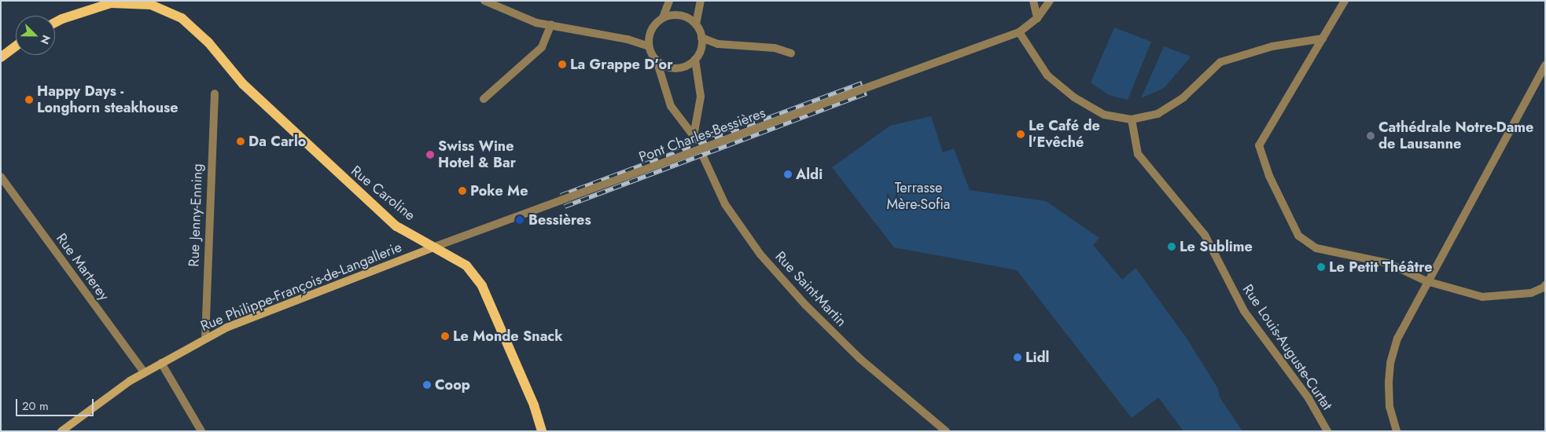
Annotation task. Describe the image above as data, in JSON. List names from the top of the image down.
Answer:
{
  "streets": {
    "main road": ["Rue Caroline", "Rue Philippe-François-de-Langallerie"],
    "street": [
      "Pont Charles-Bessières",
      "Rue Jenny-Enning",
      "Rue Marterey",
      "Rue Saint-Martin",
      "Rue Louis-Auguste-Curtat"
    ]
  },
  "crossings": [
    ["Pont Charles-Bessières", "Rue Caroline"],
    ["Pont Charles-Bessières", "Rue Philippe-François-de-Langallerie"],
    ["Rue Caroline", "Rue Philippe-François-de-Langallerie"],
    ["Rue Jenny-Enning", "Rue Philippe-François-de-Langallerie"],
    ["Rue Marterey", "Rue Philippe-François-de-Langallerie"]
  ],
  "parks": ["Terrasse Mère-Sofia"],
  "places": [
    "La Grappe D’or",
    "Happy Days - Longhorn steakhouse",
    "Le Café de l'Evêché",
    "Cathédrale Notre-Dame de Lausanne",
    "Da Carlo",
    "Swiss Wine Hotel & Bar",
    "Aldi",
    "Poke Me",
    "Bessières",
    "Le Sublime",
    "Le Petit Théâtre",
    "Le Monde Snack",
    "Lidl",
    "Coop"
  ],
  "scale_bar": "20 m",
  "north": "bottom right"
}
